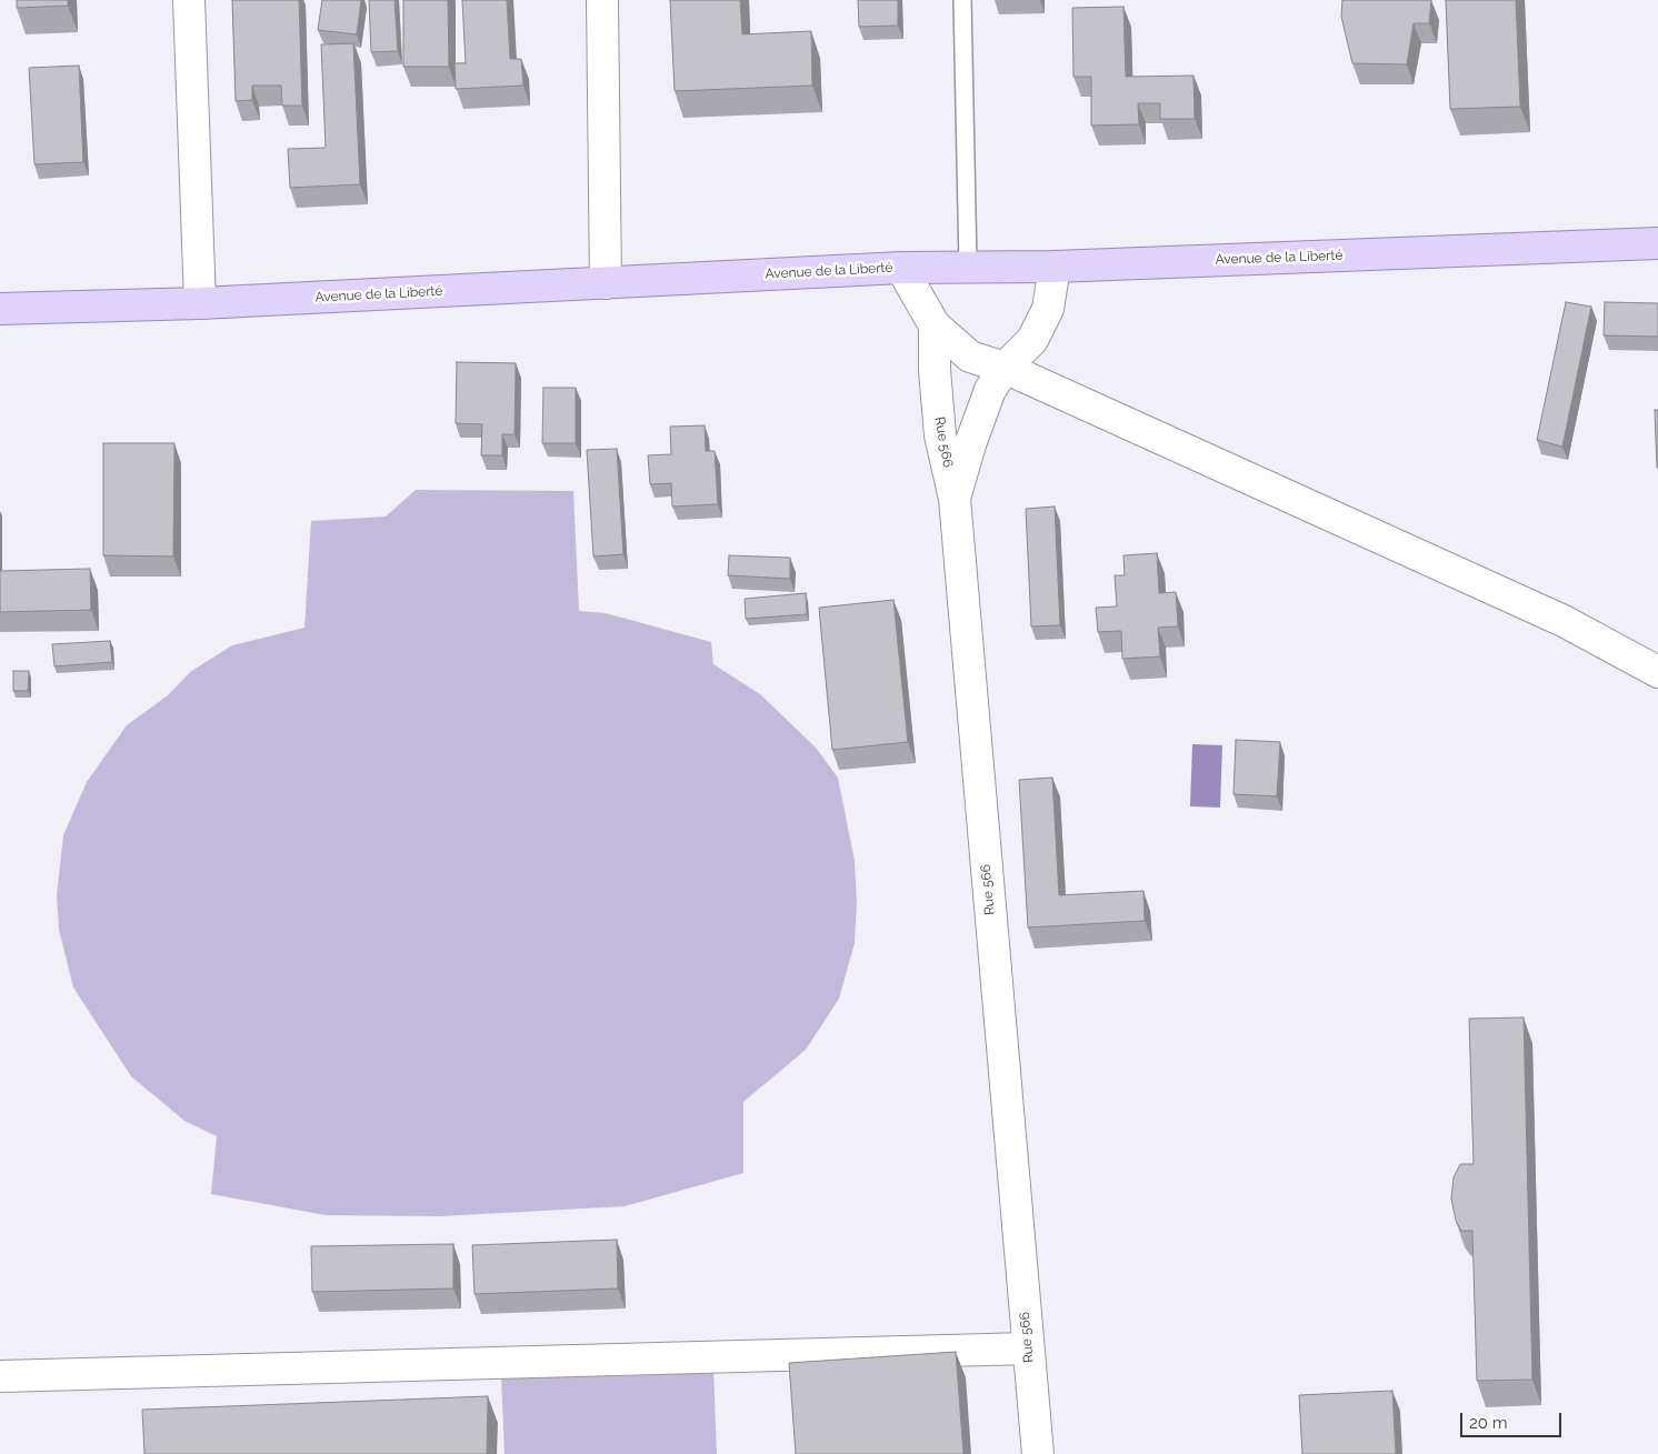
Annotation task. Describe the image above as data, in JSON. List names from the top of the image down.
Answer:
{
  "streets": {
    "main road": ["Avenue de la Liberté"],
    "street": ["Rue 566"]
  },
  "scale_bar": "20 m"
}
